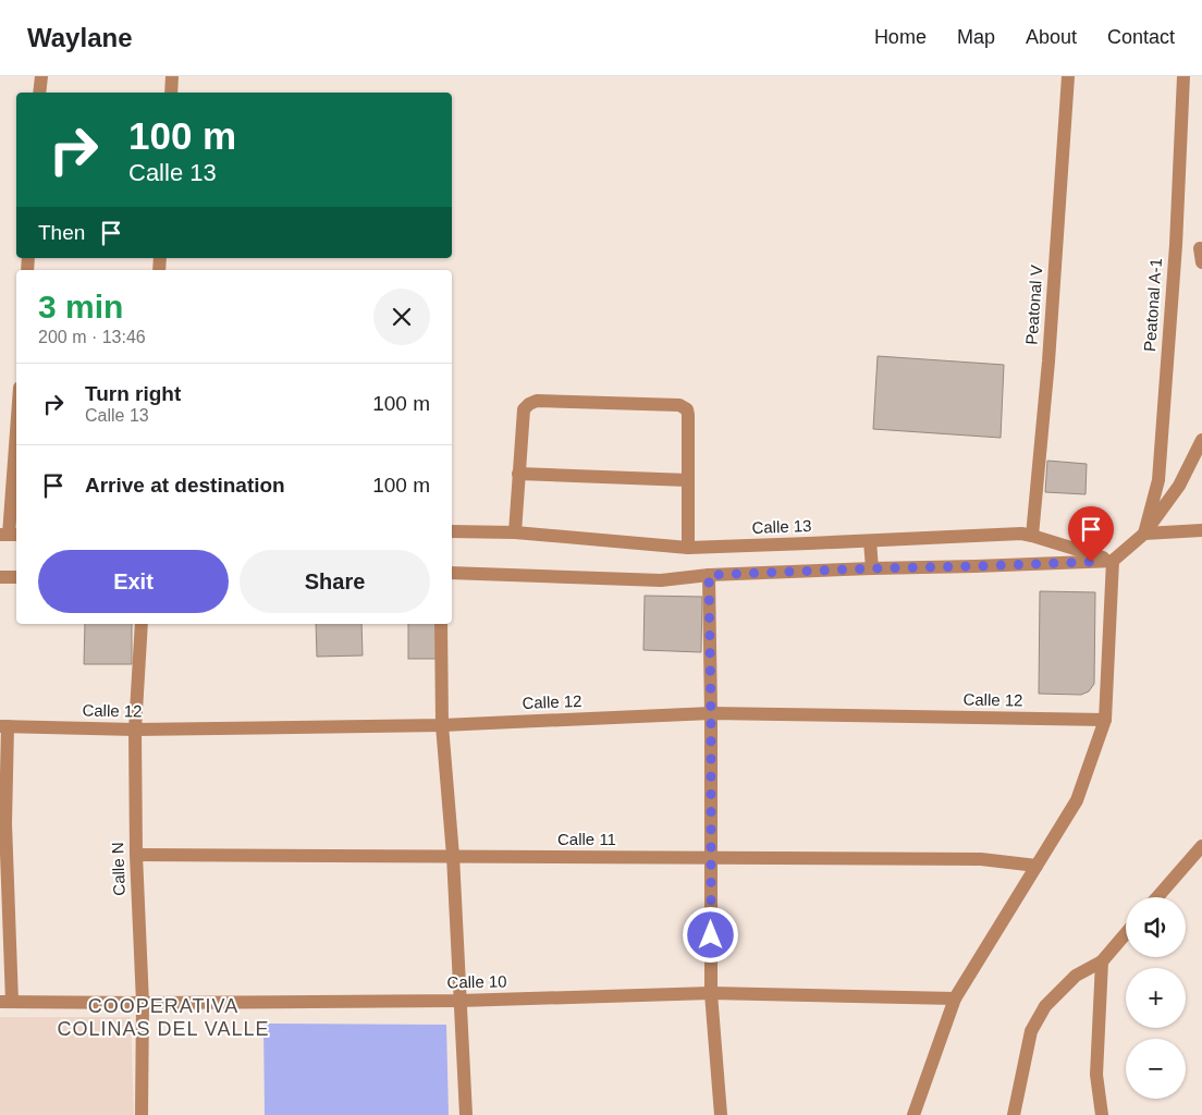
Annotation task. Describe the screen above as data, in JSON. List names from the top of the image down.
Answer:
{
  "streets": {
    "street": [
      "Peatonal V",
      "Peatonal A-1",
      "Calle 13",
      "Calle 12",
      "Calle 11",
      "Calle N",
      "Calle 10"
    ]
  },
  "crossings": [
    ["Peatonal V", "Calle 13"],
    ["Calle 12", "Calle N"],
    ["Calle 11", "Calle N"],
    ["Calle N", "Calle 10"]
  ],
  "districts": ["COOPERATIVA COLINAS DEL VALLE"],
  "page": {
    "header": "Waylane",
    "nav": [
      "Home",
      "Map",
      "About",
      "Contact"
    ],
    "turn": ["100 m", "Calle 13"],
    "then": "Then",
    "heading": ["3 min", "200 m · 13:46"],
    "list": [
      {
        "name": "Turn right",
        "note": "Calle 13",
        "value": "100 m"
      },
      {
        "name": "Arrive at destination",
        "value": "100 m"
      }
    ],
    "buttons": ["Exit", "Share"],
    "map_buttons": ["+", "−"]
  }
}
